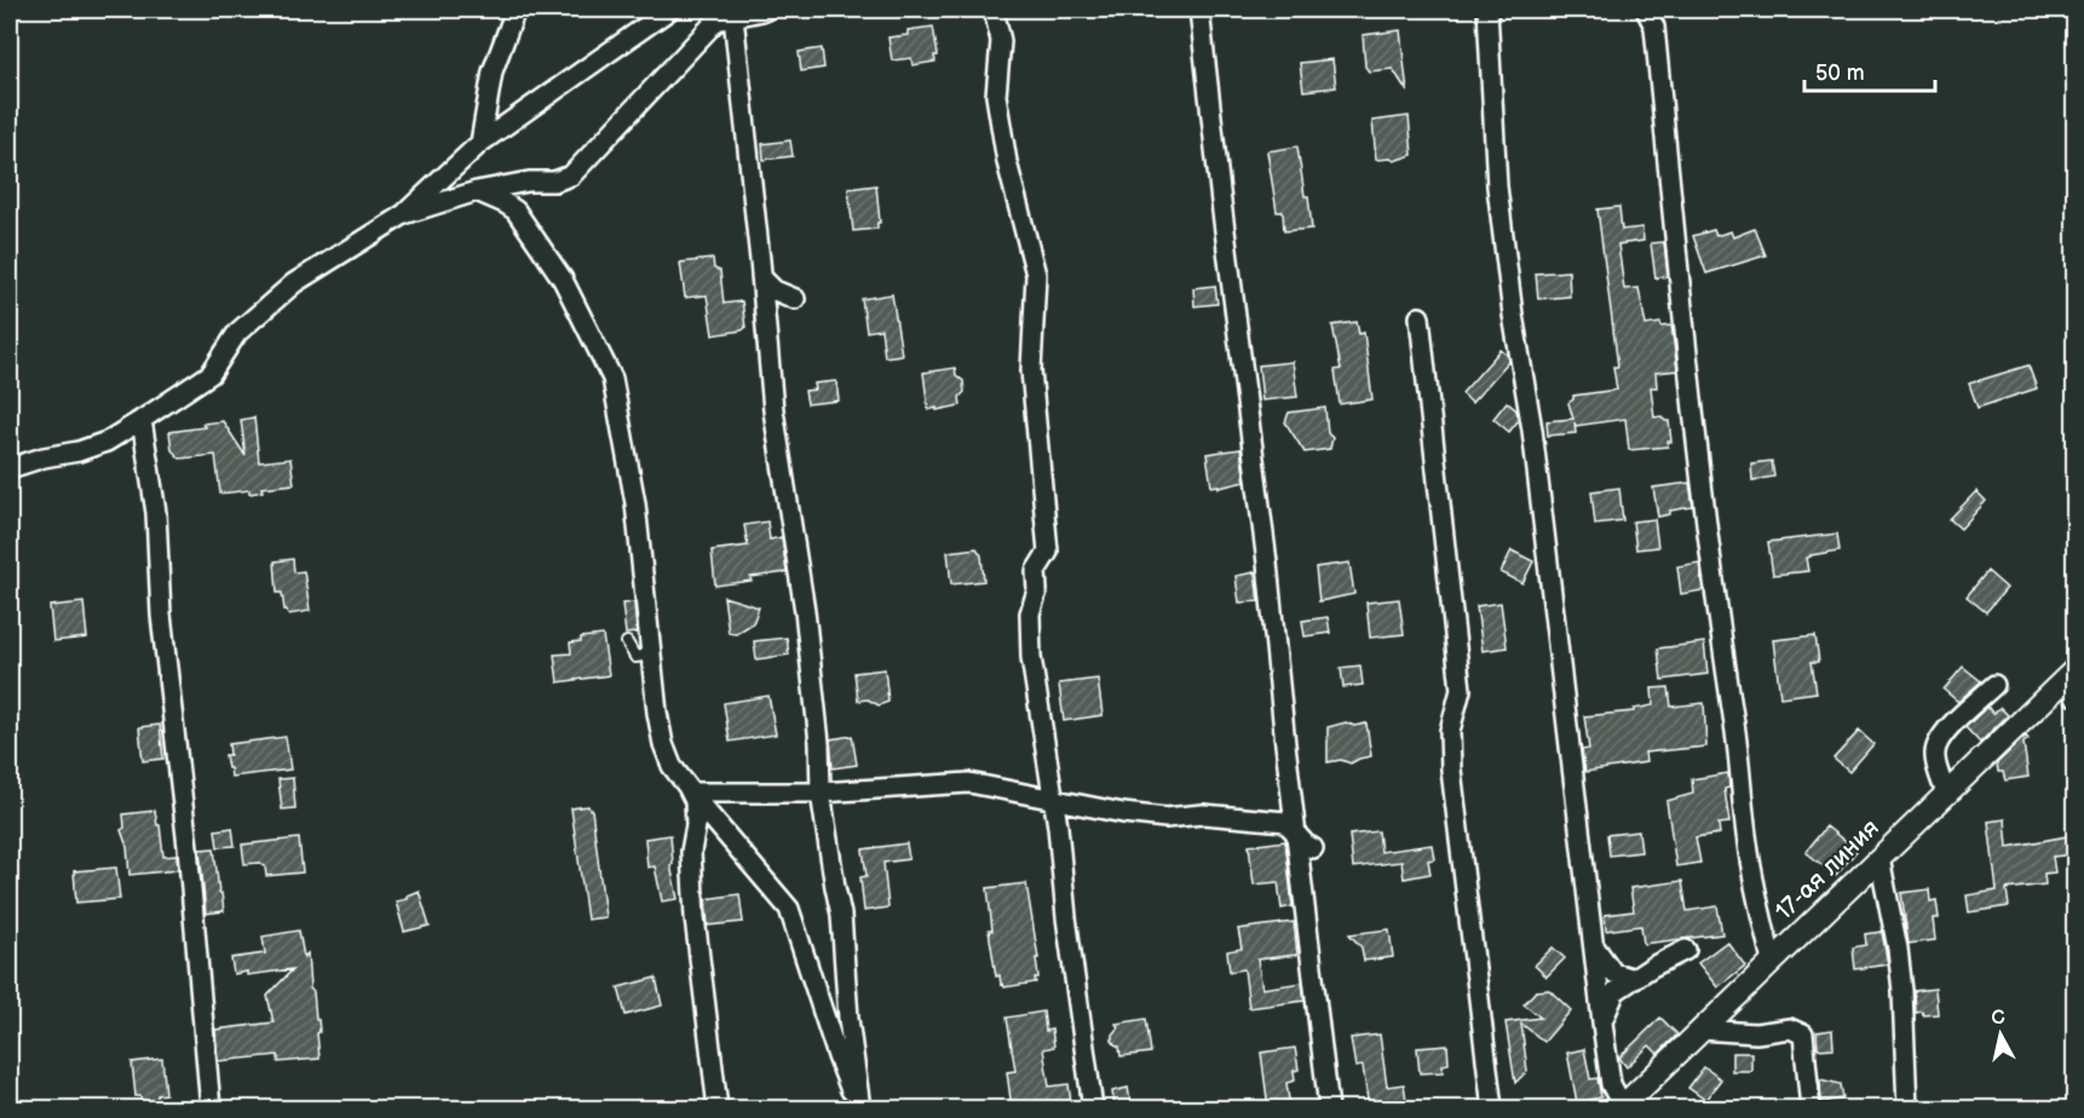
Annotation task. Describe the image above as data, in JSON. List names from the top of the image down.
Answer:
{
  "streets": {
    "street": ["17-ая линия"]
  },
  "scale_bar": "50 m",
  "north": "top"
}
